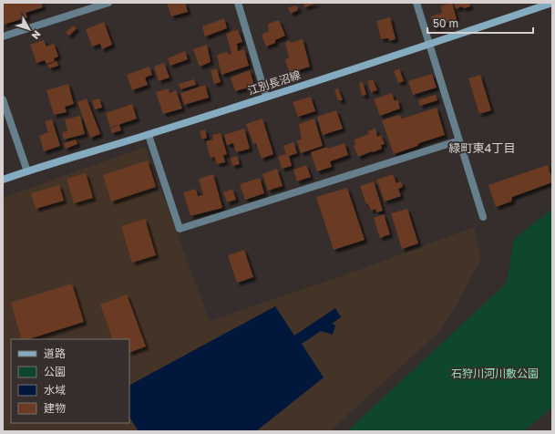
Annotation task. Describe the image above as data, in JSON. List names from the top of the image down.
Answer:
{
  "streets": {
    "main road": ["江別長沼線"]
  },
  "districts": ["緑町東4丁目"],
  "parks": ["石狩川河川敷公園"],
  "legend": [
    "道路",
    "公園",
    "水域",
    "建物"
  ],
  "scale_bar": "50 m",
  "north": "bottom right"
}
